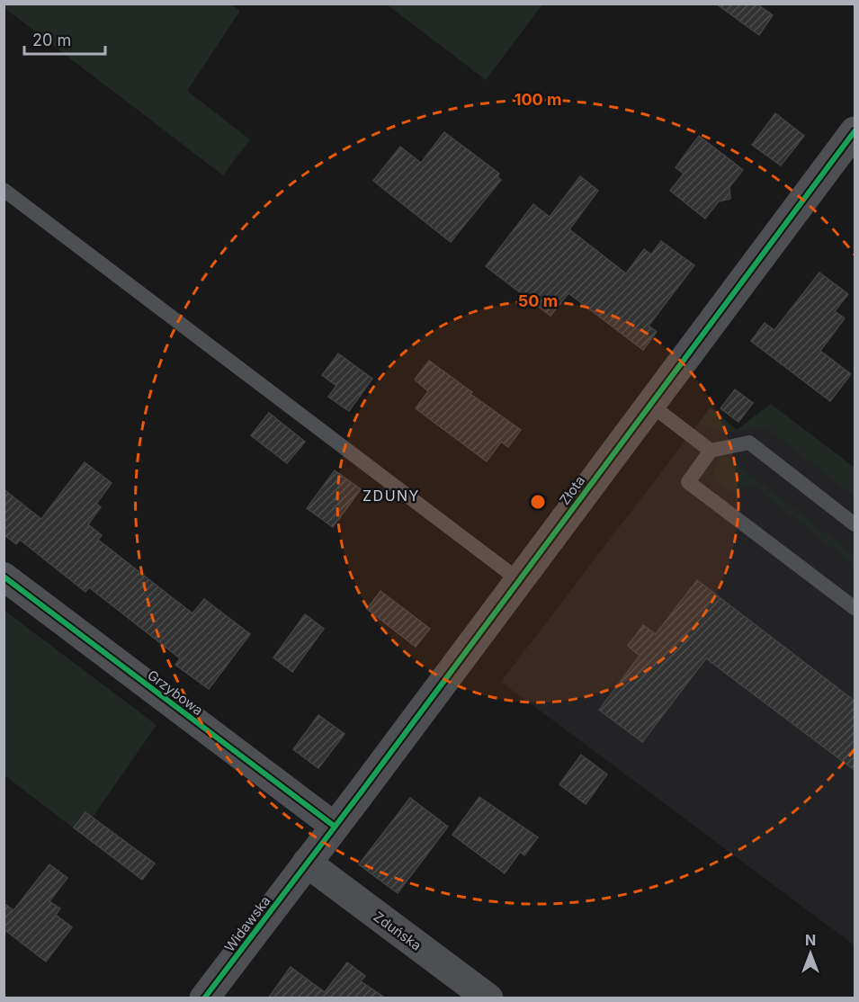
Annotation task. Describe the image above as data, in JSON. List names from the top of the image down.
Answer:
{
  "streets": {
    "street": [
      "Złota",
      "Grzybowa",
      "Widawska",
      "Zduńska"
    ]
  },
  "crossings": [
    ["Złota", "Grzybowa"],
    ["Złota", "Widawska"],
    ["Złota", "Zduńska"],
    ["Widawska", "Zduńska"]
  ],
  "districts": ["ZDUNY"],
  "scale_bar": "20 m",
  "north": "top",
  "rings": ["100 m", "50 m"]
}
